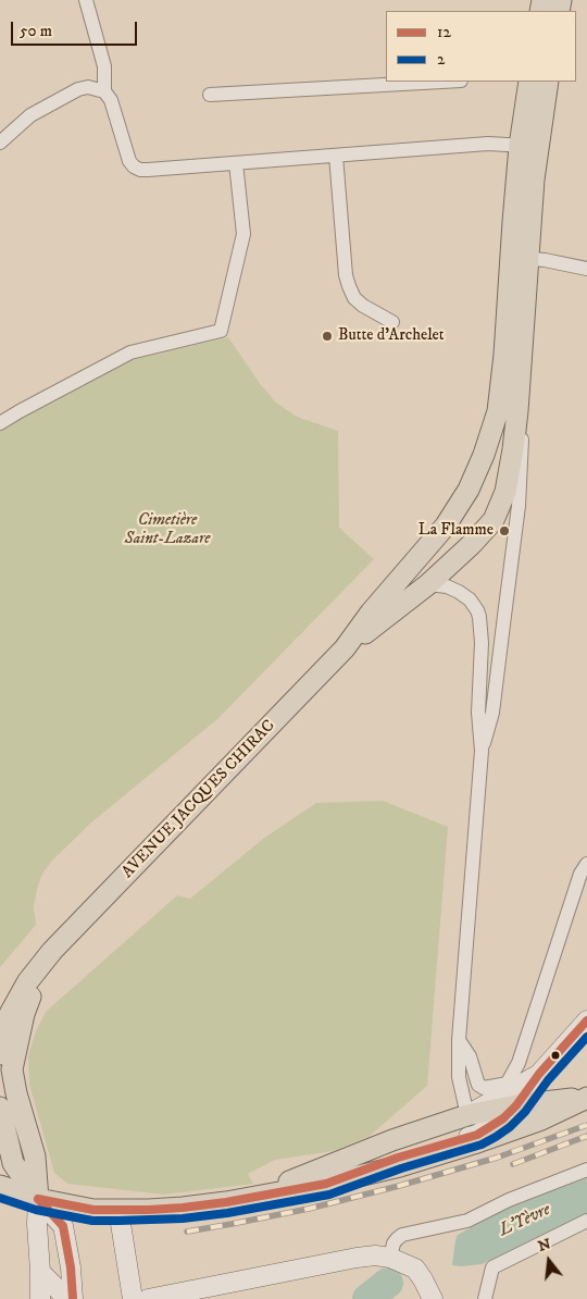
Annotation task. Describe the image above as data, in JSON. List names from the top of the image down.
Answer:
{
  "streets": {
    "main road": ["AVENUE JACQUES CHIRAC"]
  },
  "water": ["L'Yèvre"],
  "parks": ["Cimetière Saint-Lazare"],
  "places": ["Butte d'Archelet", "La Flamme"],
  "lines": ["transit line 12", "transit line 2"],
  "legend": ["12", "2"],
  "scale_bar": "50 m",
  "north": "top"
}
